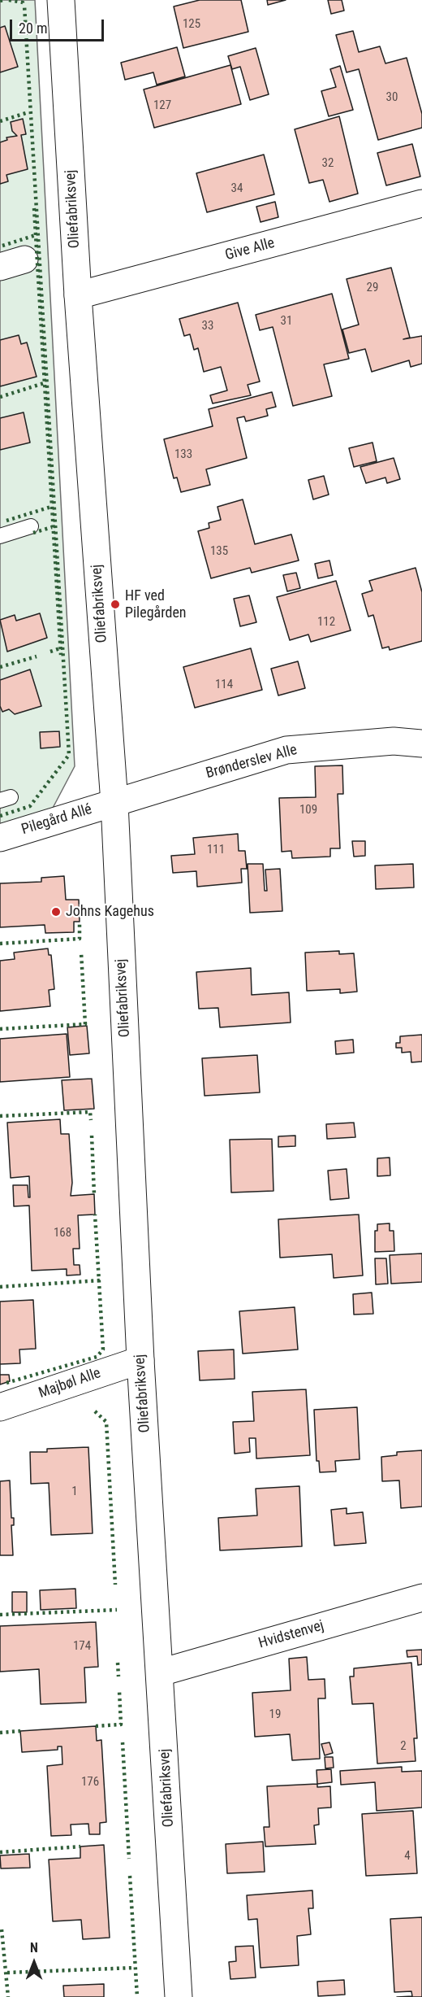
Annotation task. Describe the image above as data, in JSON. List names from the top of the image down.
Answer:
{
  "streets": {
    "street": [
      "Oliefabriksvej",
      "Give Alle",
      "Brønderslev Alle",
      "Pilegård Allé",
      "Majbøl Alle",
      "Hvidstenvej"
    ]
  },
  "crossings": [
    ["Oliefabriksvej", "Give Alle"],
    ["Oliefabriksvej", "Brønderslev Alle"],
    ["Oliefabriksvej", "Pilegård Allé"],
    ["Oliefabriksvej", "Majbøl Alle"],
    ["Oliefabriksvej", "Hvidstenvej"],
    ["Brønderslev Alle", "Pilegård Allé"]
  ],
  "places": ["HF ved Pilegården", "Johns Kagehus"],
  "house_numbers": [
    "125",
    "30",
    "127",
    "32",
    "34",
    "29",
    "31",
    "33",
    "133",
    "135",
    "112",
    "114",
    "109",
    "111",
    "168",
    "1",
    "174",
    "19",
    "2",
    "176",
    "4"
  ],
  "scale_bar": "20 m",
  "north": "top"
}
